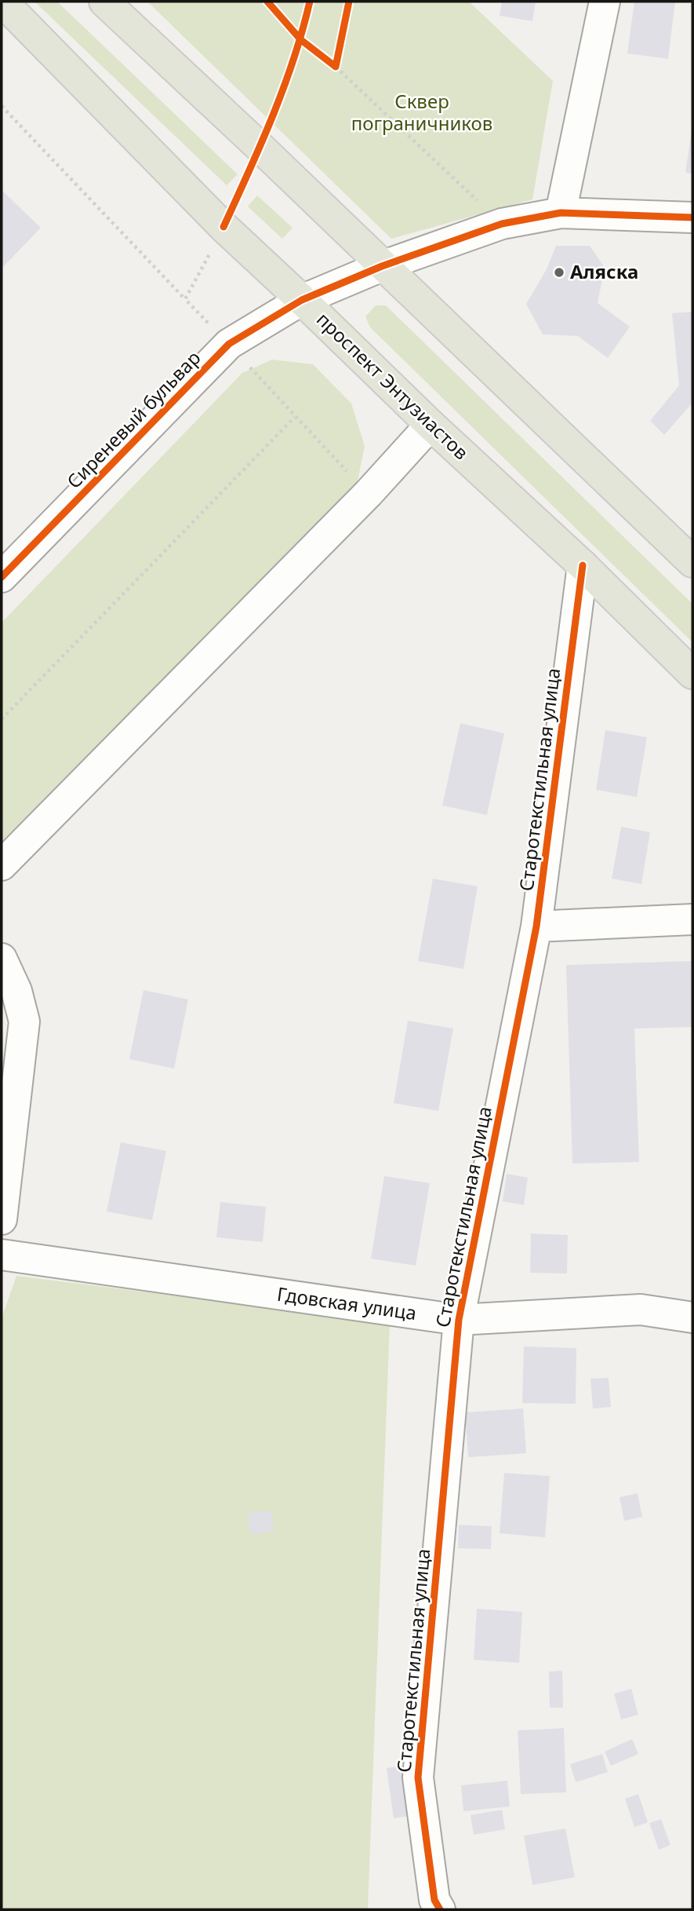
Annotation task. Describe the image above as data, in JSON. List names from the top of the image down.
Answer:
{
  "streets": {
    "main road": ["проспект Энтузиастов"],
    "street": ["Сиреневый бульвар", "Старотекстильная улица", "Гдовская улица"]
  },
  "crossings": [
    ["проспект Энтузиастов", "Сиреневый бульвар"],
    ["проспект Энтузиастов", "Старотекстильная улица"],
    ["Старотекстильная улица", "Гдовская улица"]
  ],
  "parks": ["Сквер пограничников"],
  "places": ["Аляска"]
}
